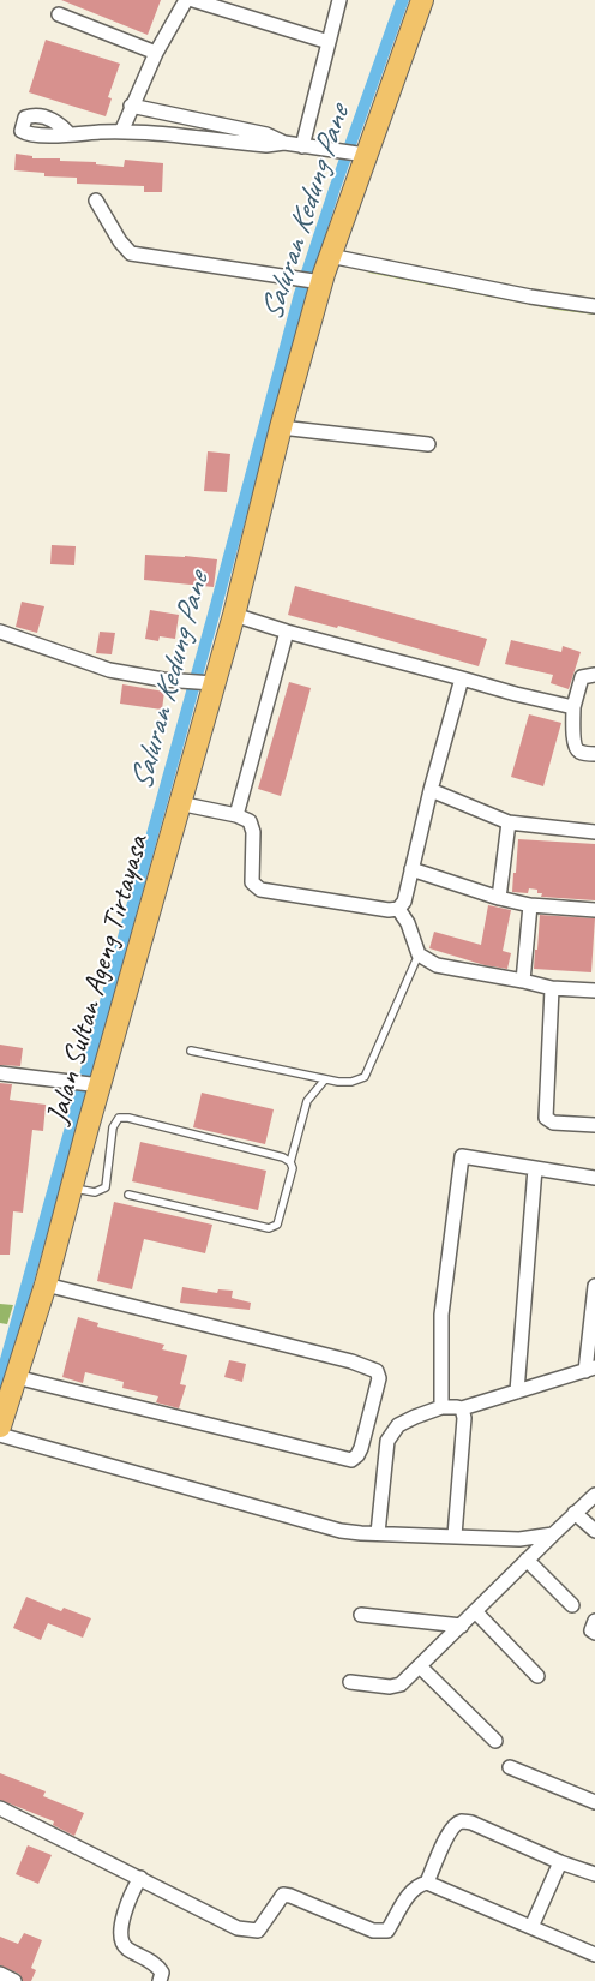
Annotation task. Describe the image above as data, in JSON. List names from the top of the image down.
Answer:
{
  "streets": {
    "main road": ["Jalan Sultan Ageng Tirtayasa"]
  },
  "water": ["Saluran Kedung Pane"]
}
